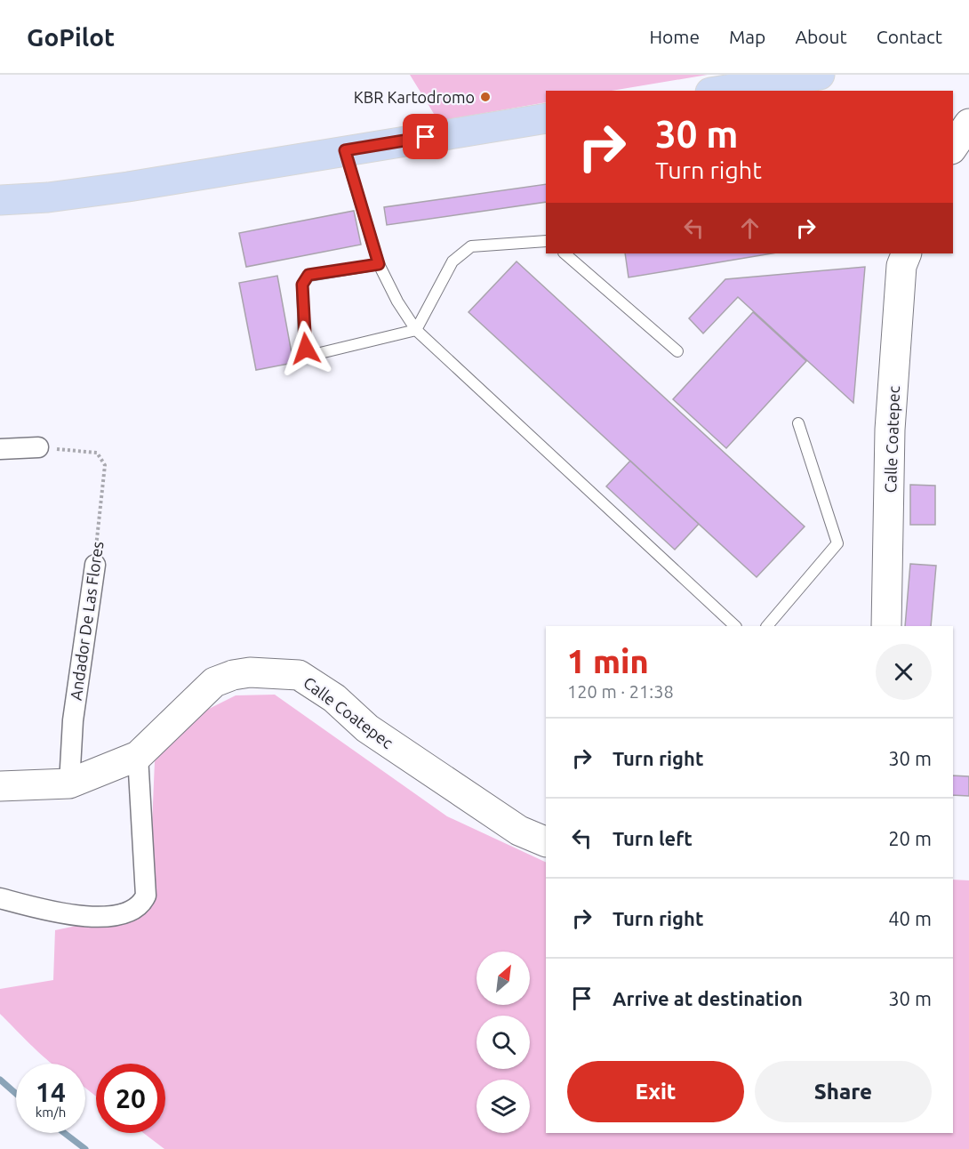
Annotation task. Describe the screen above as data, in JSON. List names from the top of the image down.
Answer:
{
  "streets": {
    "main road": ["Calle Coatepec"],
    "street": ["Andador De Las Flores"]
  },
  "crossings": [
    ["Calle Coatepec", "Andador De Las Flores"]
  ],
  "places": ["KBR Kartodromo"],
  "north": "top right",
  "page": {
    "header": "GoPilot",
    "nav": [
      "Home",
      "Map",
      "About",
      "Contact"
    ],
    "turn": ["30 m", "Turn right"],
    "heading": ["1 min", "120 m · 21:38"],
    "list": [
      {
        "name": "Turn right",
        "value": "30 m"
      },
      {
        "name": "Turn left",
        "value": "20 m"
      },
      {
        "name": "Turn right",
        "value": "40 m"
      },
      {
        "name": "Arrive at destination",
        "value": "30 m"
      }
    ],
    "buttons": ["Exit", "Share"],
    "speed": "14 km/h",
    "limit": "20"
  }
}
